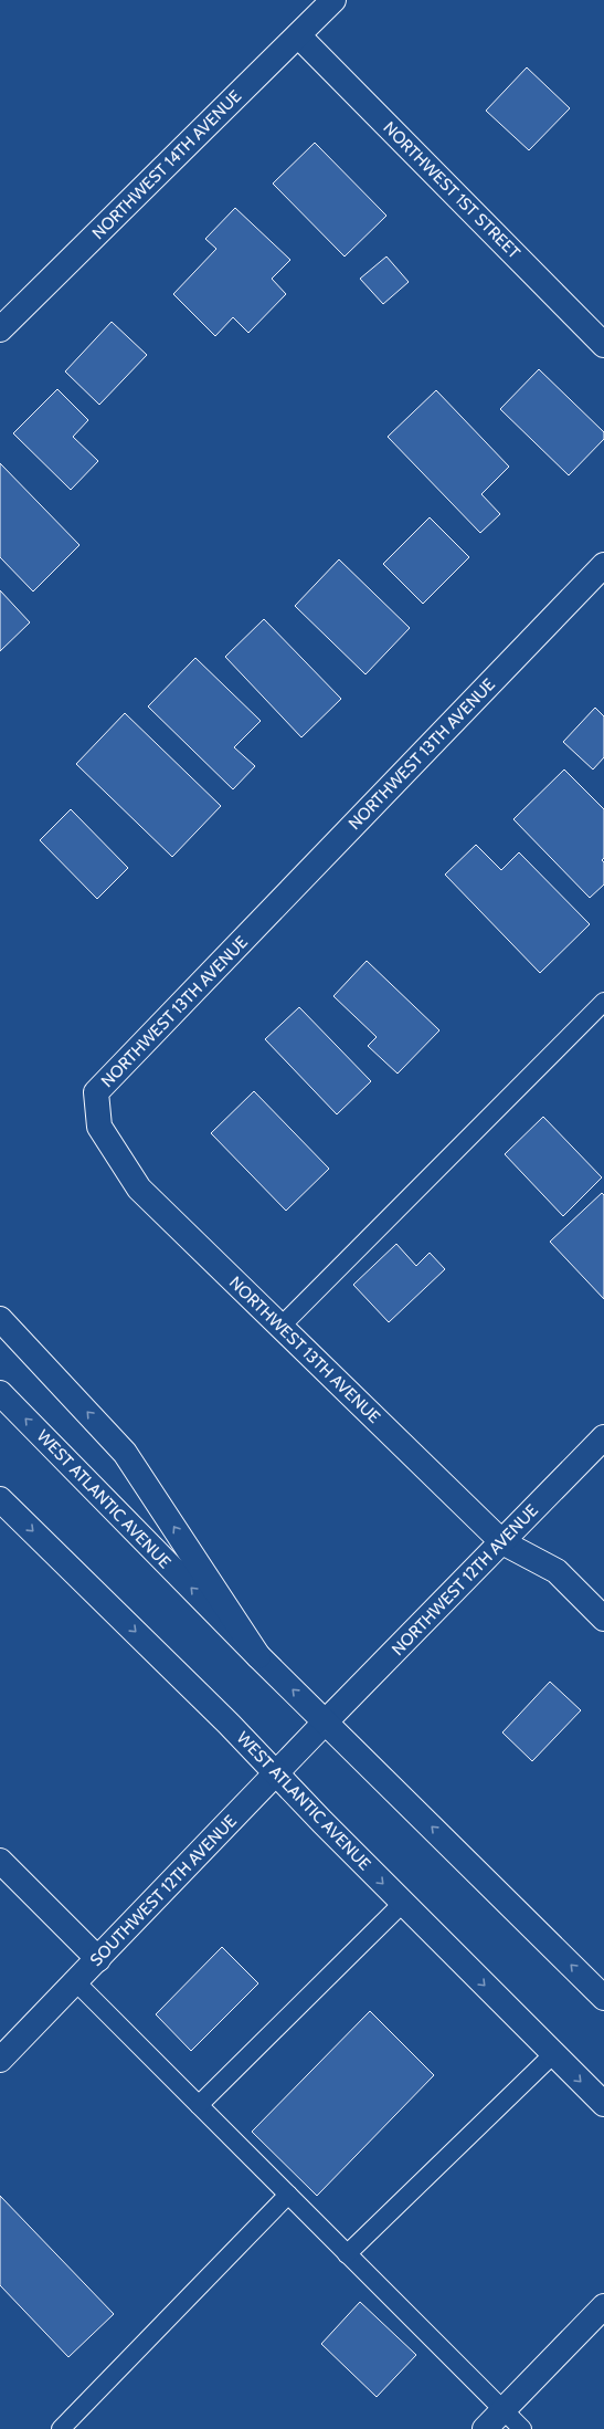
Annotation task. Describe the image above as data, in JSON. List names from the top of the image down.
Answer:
{
  "streets": {
    "main road": [
      "NORTHWEST 14TH AVENUE",
      "NORTHWEST 1ST STREET",
      "NORTHWEST 13TH AVENUE",
      "WEST ATLANTIC AVENUE",
      "NORTHWEST 12TH AVENUE",
      "SOUTHWEST 12TH AVENUE"
    ]
  },
  "crossings": [
    ["NORTHWEST 14TH AVENUE", "NORTHWEST 1ST STREET"],
    ["NORTHWEST 13TH AVENUE", "NORTHWEST 12TH AVENUE"],
    ["WEST ATLANTIC AVENUE", "NORTHWEST 12TH AVENUE"],
    ["WEST ATLANTIC AVENUE", "SOUTHWEST 12TH AVENUE"],
    ["NORTHWEST 12TH AVENUE", "SOUTHWEST 12TH AVENUE"]
  ]
}
